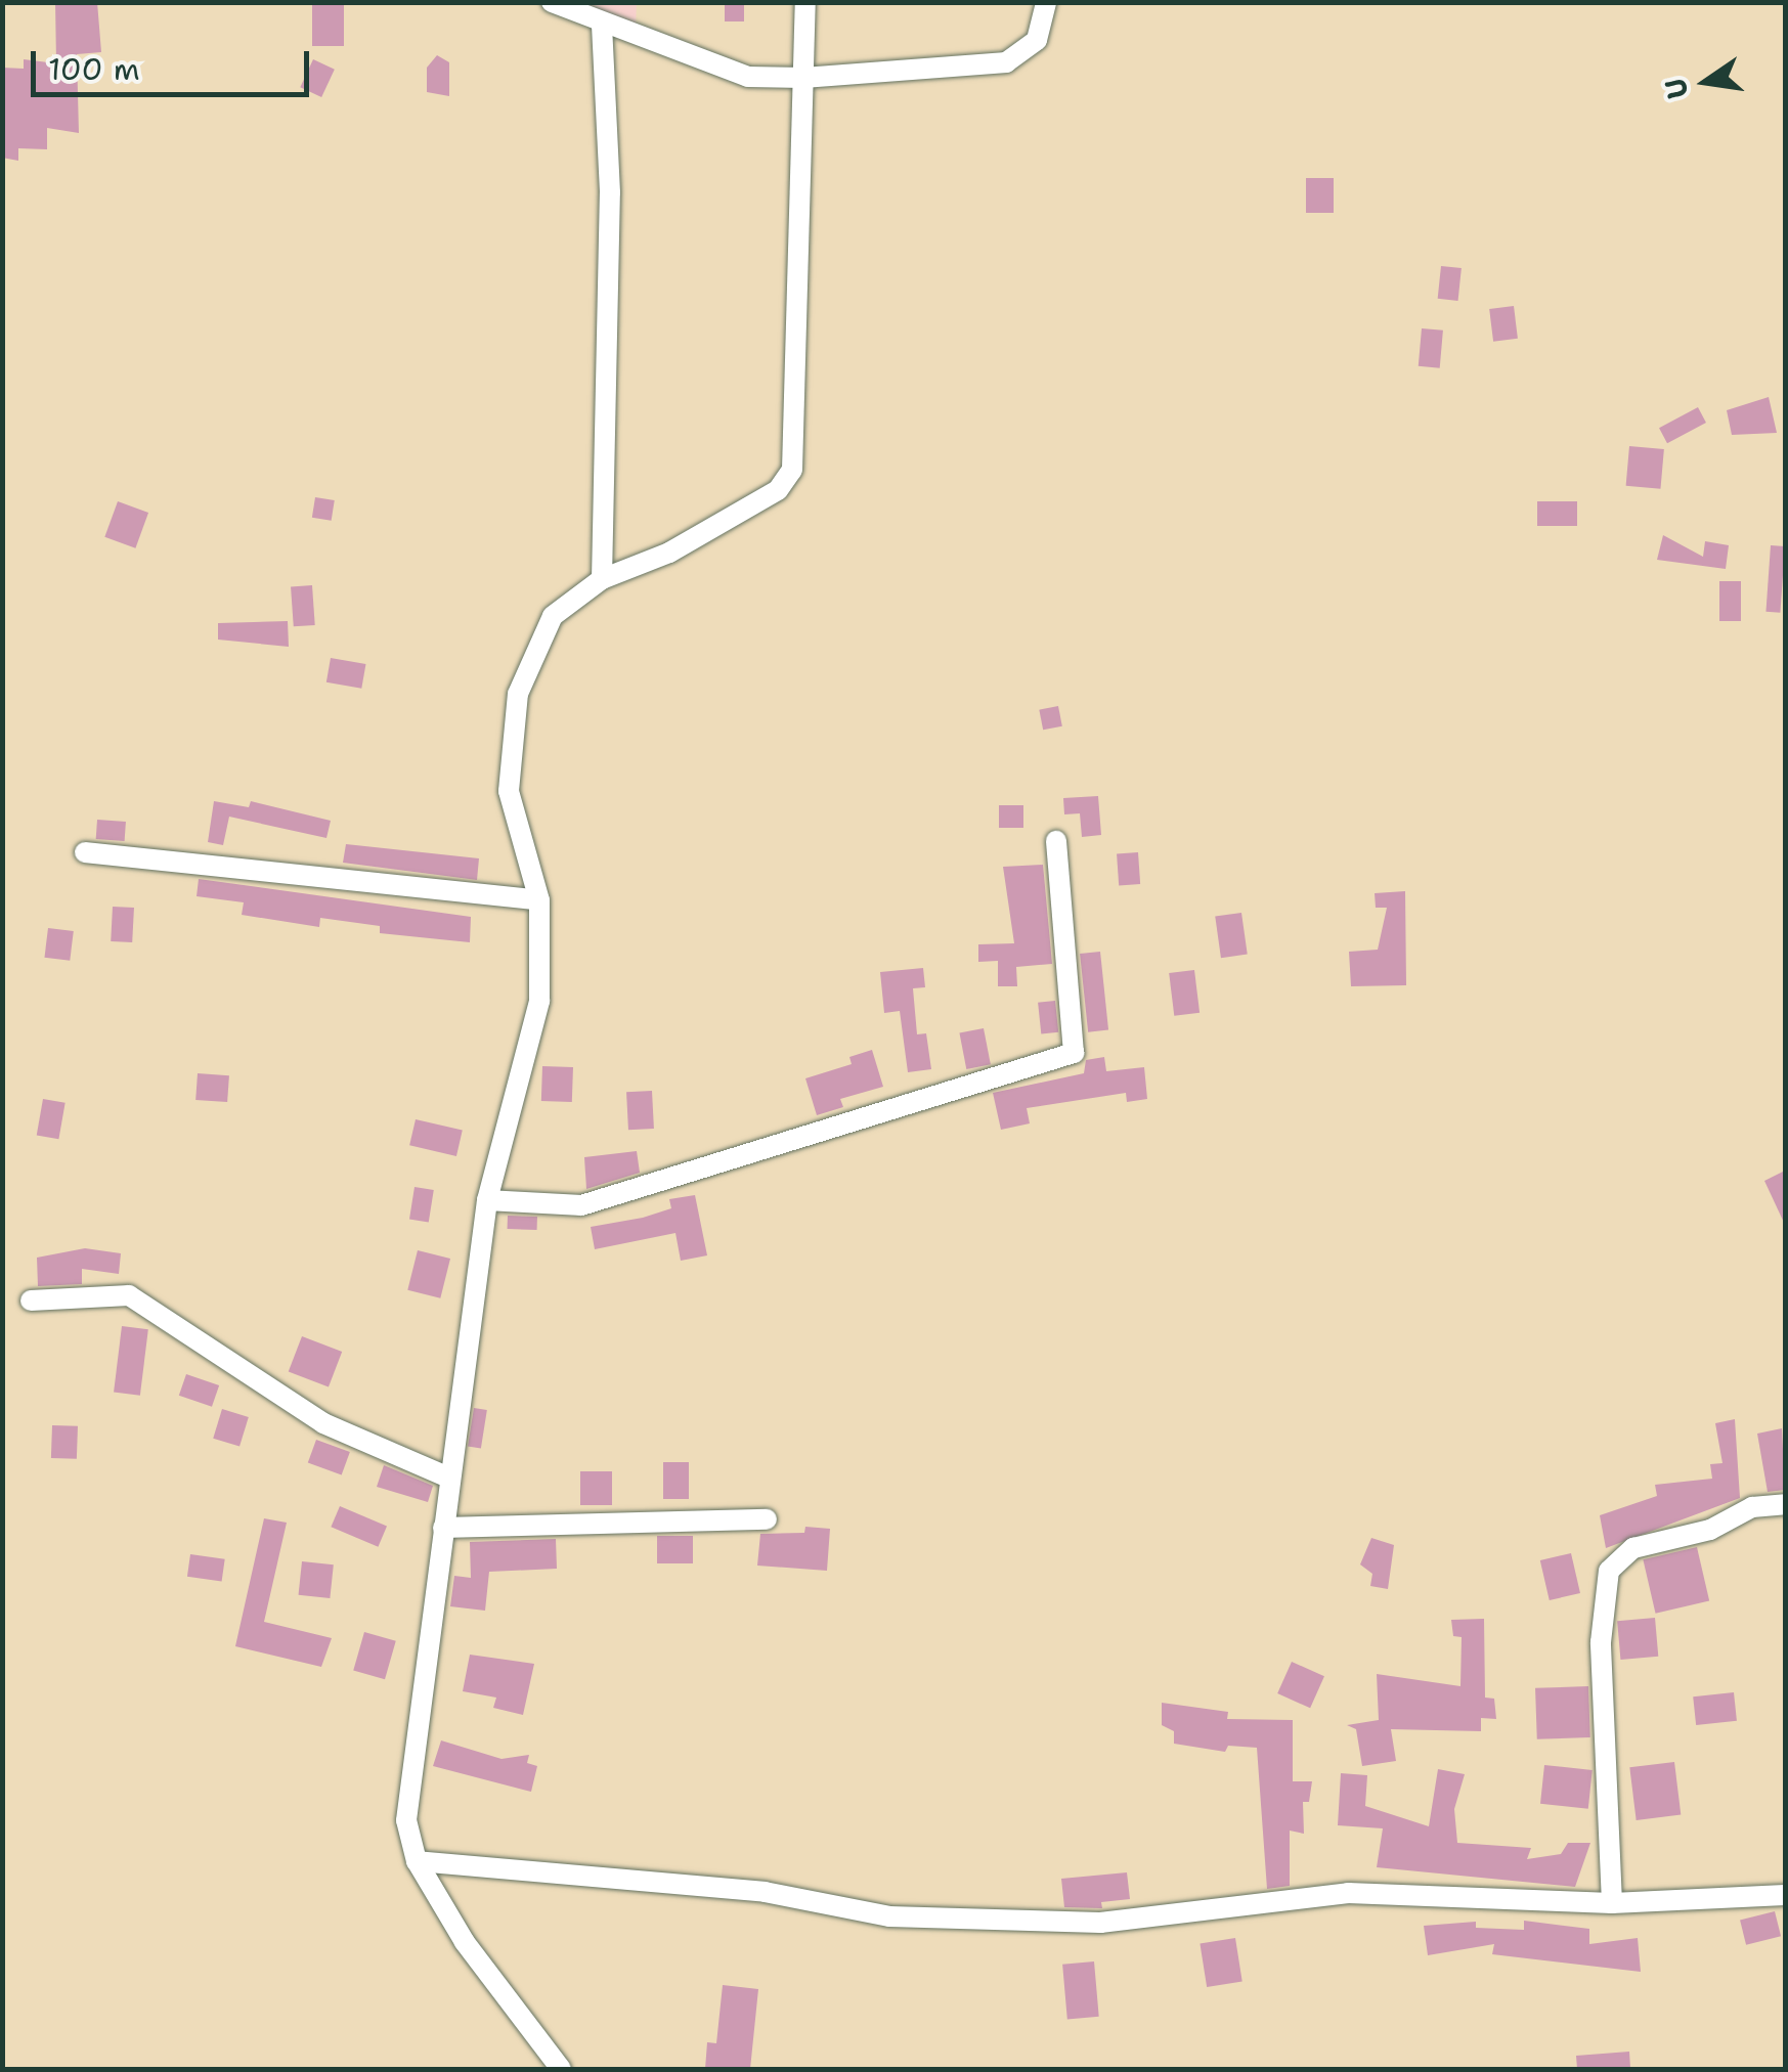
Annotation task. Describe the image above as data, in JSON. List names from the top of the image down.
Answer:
{
  "scale_bar": "100 m",
  "north": "left"
}
